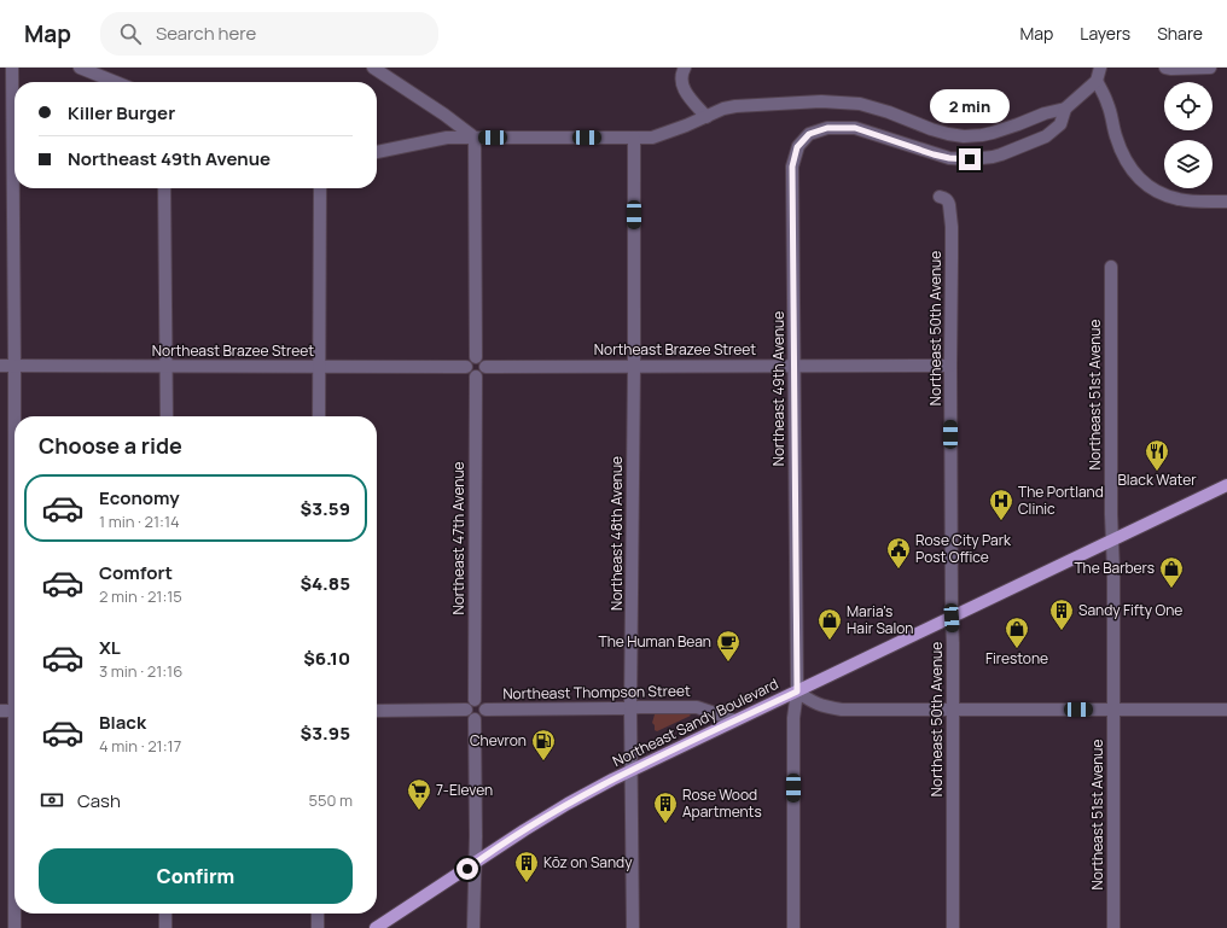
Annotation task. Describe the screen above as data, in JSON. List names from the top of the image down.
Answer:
{
  "streets": {
    "main road": ["Northeast Sandy Boulevard"],
    "street": [
      "Northeast 50th Avenue",
      "Northeast Brazee Street",
      "Northeast 49th Avenue",
      "Northeast 51st Avenue",
      "Northeast 48th Avenue",
      "Northeast 47th Avenue",
      "Northeast Thompson Street"
    ]
  },
  "crossings": [
    ["Northeast 50th Avenue", "Northeast Brazee Street"],
    ["Northeast 50th Avenue", "Northeast Sandy Boulevard"],
    ["Northeast Brazee Street", "Northeast 49th Avenue"],
    ["Northeast Brazee Street", "Northeast 48th Avenue"],
    ["Northeast Brazee Street", "Northeast 47th Avenue"],
    ["Northeast 49th Avenue", "Northeast Sandy Boulevard"],
    ["Northeast 51st Avenue", "Northeast Sandy Boulevard"],
    ["Northeast 48th Avenue", "Northeast Thompson Street"],
    ["Northeast 48th Avenue", "Northeast Sandy Boulevard"],
    ["Northeast 47th Avenue", "Northeast Thompson Street"],
    ["Northeast Thompson Street", "Northeast Sandy Boulevard"]
  ],
  "places": {
    "restaurant": ["Black Water"],
    "hospital": ["The Portland Clinic"],
    "public building": ["Rose City Park Post Office"],
    "shop": ["The Barbers", "Maria's Hair Salon", "Firestone"],
    "building": ["Sandy Fifty One", "Rose Wood Apartments", "Kōz on Sandy"],
    "cafe": ["The Human Bean"],
    "fuel station": ["Chevron"],
    "supermarket": ["7-Eleven"]
  },
  "page": {
    "header": "Map",
    "search": "Search here",
    "nav": ["Map", "Layers", "Share"],
    "banner": ["Killer Burger", "Northeast 49th Avenue"],
    "bubble": "2 min",
    "heading": "Choose a ride",
    "list": [
      {
        "name": "Economy",
        "note": "1 min · 21:14",
        "value": "$3.59"
      },
      {
        "name": "Comfort",
        "note": "2 min · 21:15",
        "value": "$4.85"
      },
      {
        "name": "XL",
        "note": "3 min · 21:16",
        "value": "$6.10"
      },
      {
        "name": "Black",
        "note": "4 min · 21:17",
        "value": "$3.95"
      }
    ],
    "pay": ["Cash", "550 m"],
    "buttons": "Confirm"
  }
}
